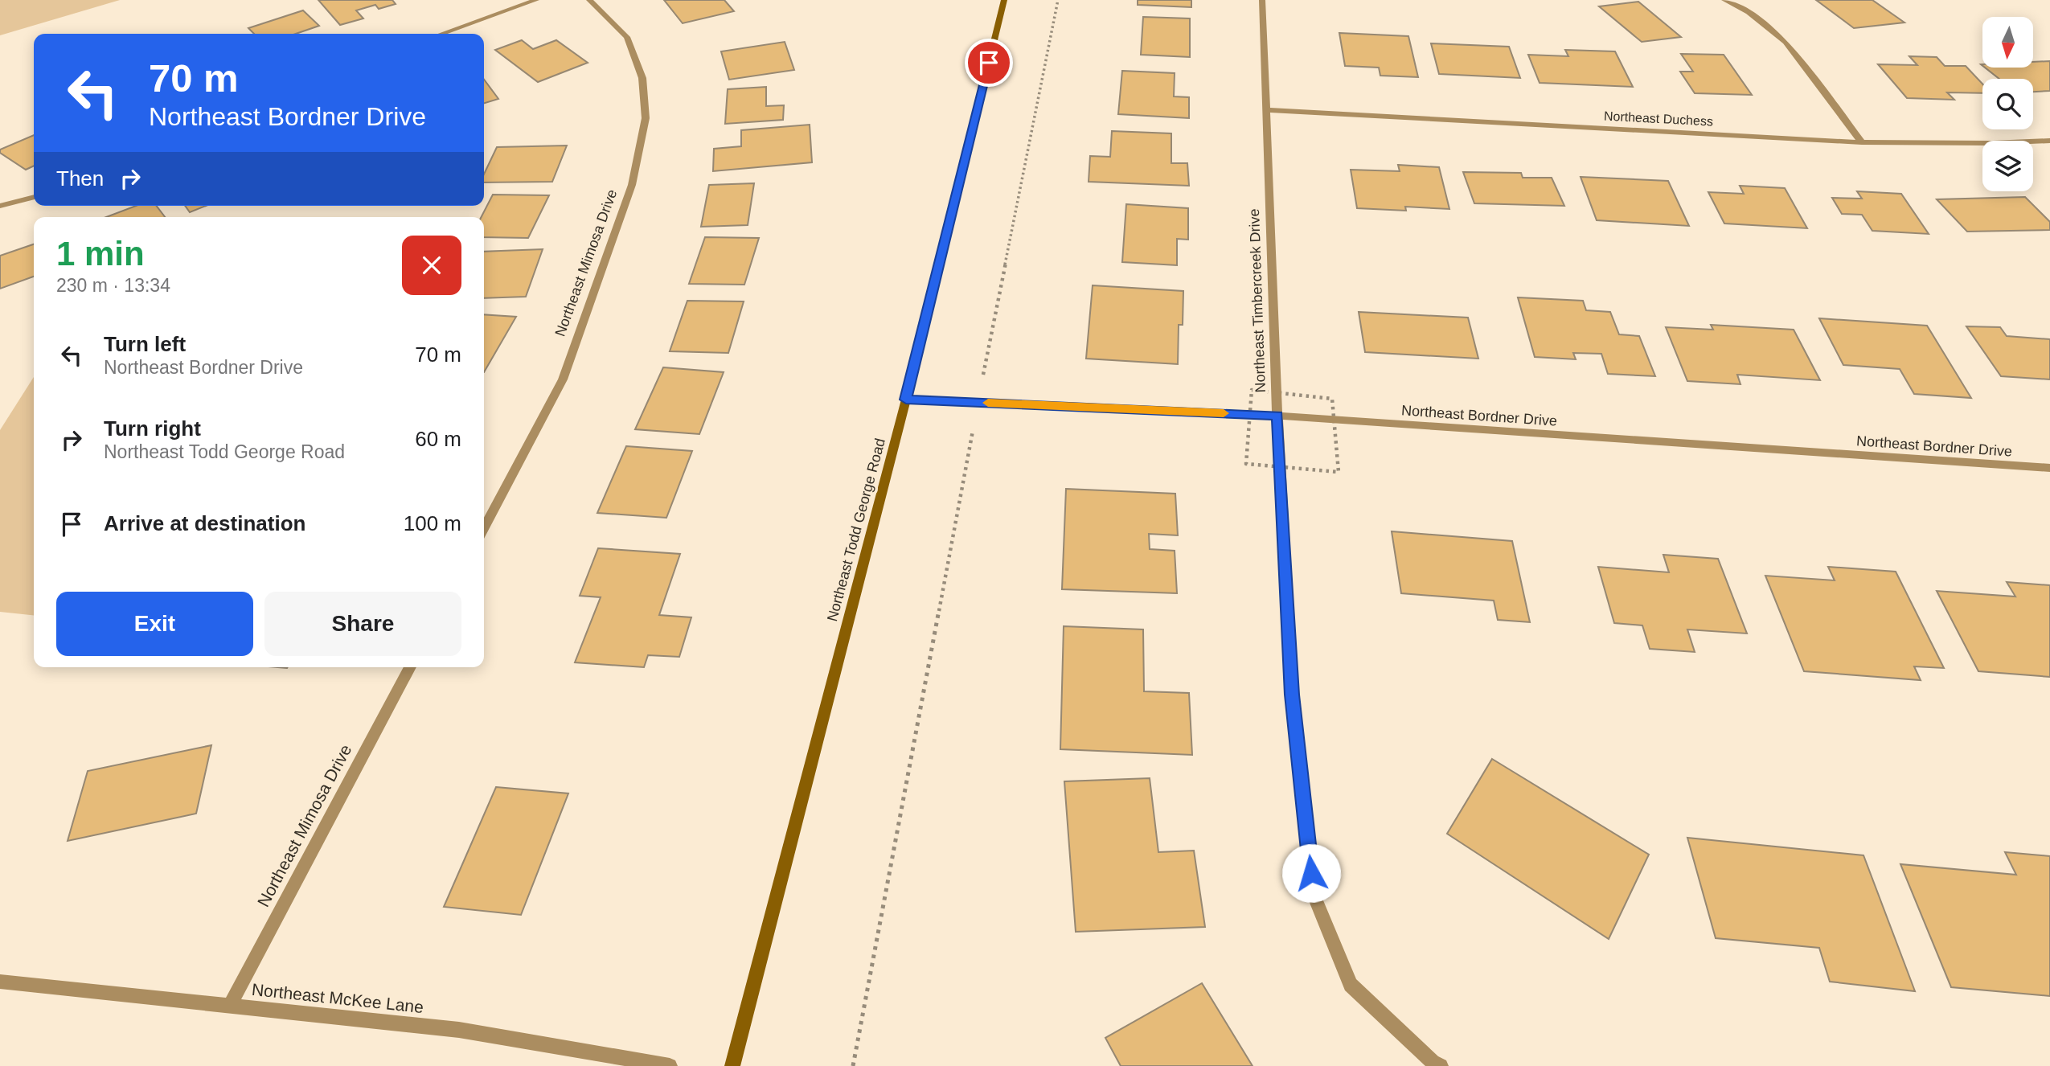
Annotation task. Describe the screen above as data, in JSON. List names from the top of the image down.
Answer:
{
  "streets": {
    "main road": ["Northeast Todd George Road"],
    "street": [
      "Northeast Duchess",
      "Northeast Mimosa Drive",
      "Northeast Timbercreek Drive",
      "Northeast Bordner Drive",
      "Northeast McKee Lane"
    ]
  },
  "crossings": [
    ["Northeast Duchess", "Northeast Timbercreek Drive"],
    ["Northeast Mimosa Drive", "Northeast McKee Lane"],
    ["Northeast Timbercreek Drive", "Northeast Bordner Drive"],
    ["Northeast Bordner Drive", "Northeast Todd George Road"]
  ],
  "north": "bottom",
  "page": {
    "turn": ["70 m", "Northeast Bordner Drive"],
    "then": "Then",
    "heading": ["1 min", "230 m · 13:34"],
    "list": [
      {
        "name": "Turn left",
        "note": "Northeast Bordner Drive",
        "value": "70 m"
      },
      {
        "name": "Turn right",
        "note": "Northeast Todd George Road",
        "value": "60 m"
      },
      {
        "name": "Arrive at destination",
        "value": "100 m"
      }
    ],
    "buttons": ["Exit", "Share"]
  }
}
